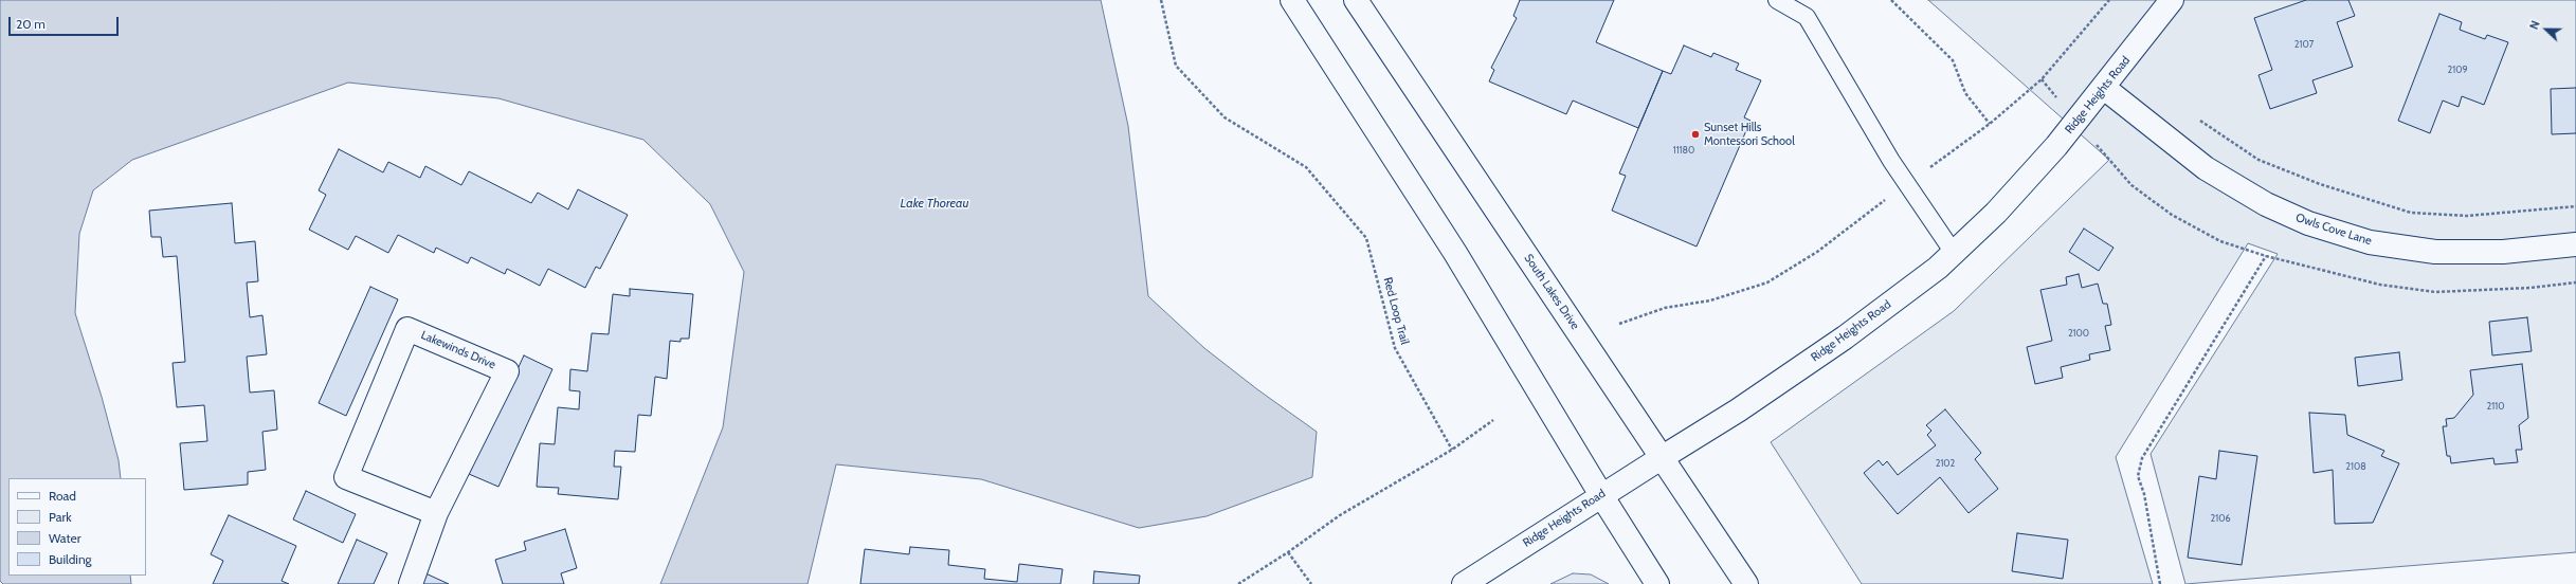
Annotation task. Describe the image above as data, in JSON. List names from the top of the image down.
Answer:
{
  "streets": {
    "street": [
      "Ridge Heights Road",
      "Owls Cove Lane",
      "South Lakes Drive",
      "Lakewinds Drive"
    ],
    "path": ["Red Loop Trail"]
  },
  "crossings": [
    ["Ridge Heights Road", "Owls Cove Lane"],
    ["Ridge Heights Road", "South Lakes Drive"]
  ],
  "water": ["Lake Thoreau"],
  "places": ["Sunset Hills Montessori School"],
  "house_numbers": [
    "2107",
    "2109",
    "11180",
    "2100",
    "2110",
    "2102",
    "2108",
    "2106"
  ],
  "legend": [
    "Road",
    "Park",
    "Water",
    "Building"
  ],
  "scale_bar": "20 m",
  "north": "left"
}
